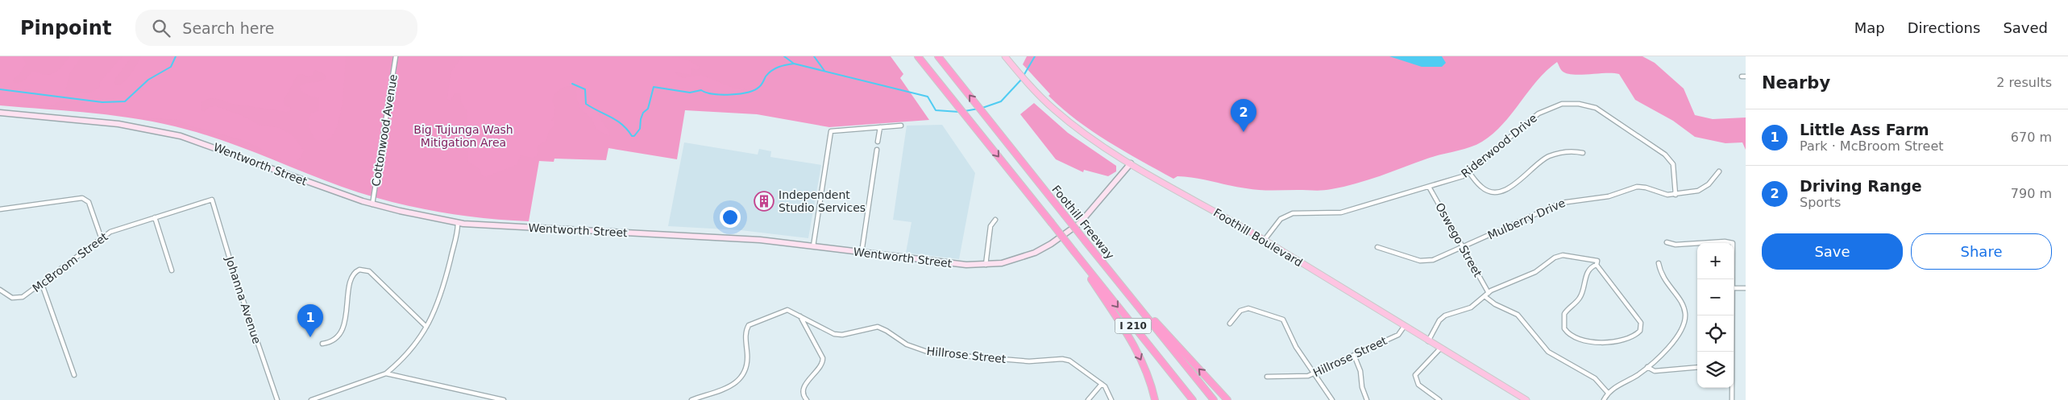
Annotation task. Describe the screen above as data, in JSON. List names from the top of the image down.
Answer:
{
  "streets": {
    "highway": ["Foothill Freeway", "I 210"],
    "main road": ["Wentworth Street", "Foothill Boulevard"],
    "street": [
      "Cottonwood Avenue",
      "Riderwood Drive",
      "Mulberry Drive",
      "Oswego Street",
      "McBroom Street",
      "Johanna Avenue",
      "Hillrose Street"
    ]
  },
  "crossings": [
    ["Cottonwood Avenue", "Wentworth Street"],
    ["Riderwood Drive", "Mulberry Drive"],
    ["Riderwood Drive", "Foothill Boulevard"],
    ["Riderwood Drive", "Oswego Street"],
    ["Wentworth Street", "Foothill Boulevard"],
    ["Mulberry Drive", "Oswego Street"],
    ["Foothill Boulevard", "Hillrose Street"],
    ["McBroom Street", "Johanna Avenue"]
  ],
  "parks": ["Big Tujunga Wash Mitigation Area"],
  "places": {
    "building": ["Independent Studio Services"]
  },
  "page": {
    "header": "Pinpoint",
    "search": "Search here",
    "nav": ["Map", "Directions", "Saved"],
    "heading": ["Nearby", "2 results"],
    "pins": ["2", "1"],
    "list": [
      {
        "mark": "1",
        "name": "Little Ass Farm",
        "note": "Park · McBroom Street",
        "value": "670 m"
      },
      {
        "mark": "2",
        "name": "Driving Range",
        "note": "Sports",
        "value": "790 m"
      }
    ],
    "buttons": ["Save", "Share"],
    "map_buttons": ["+", "−"]
  }
}
